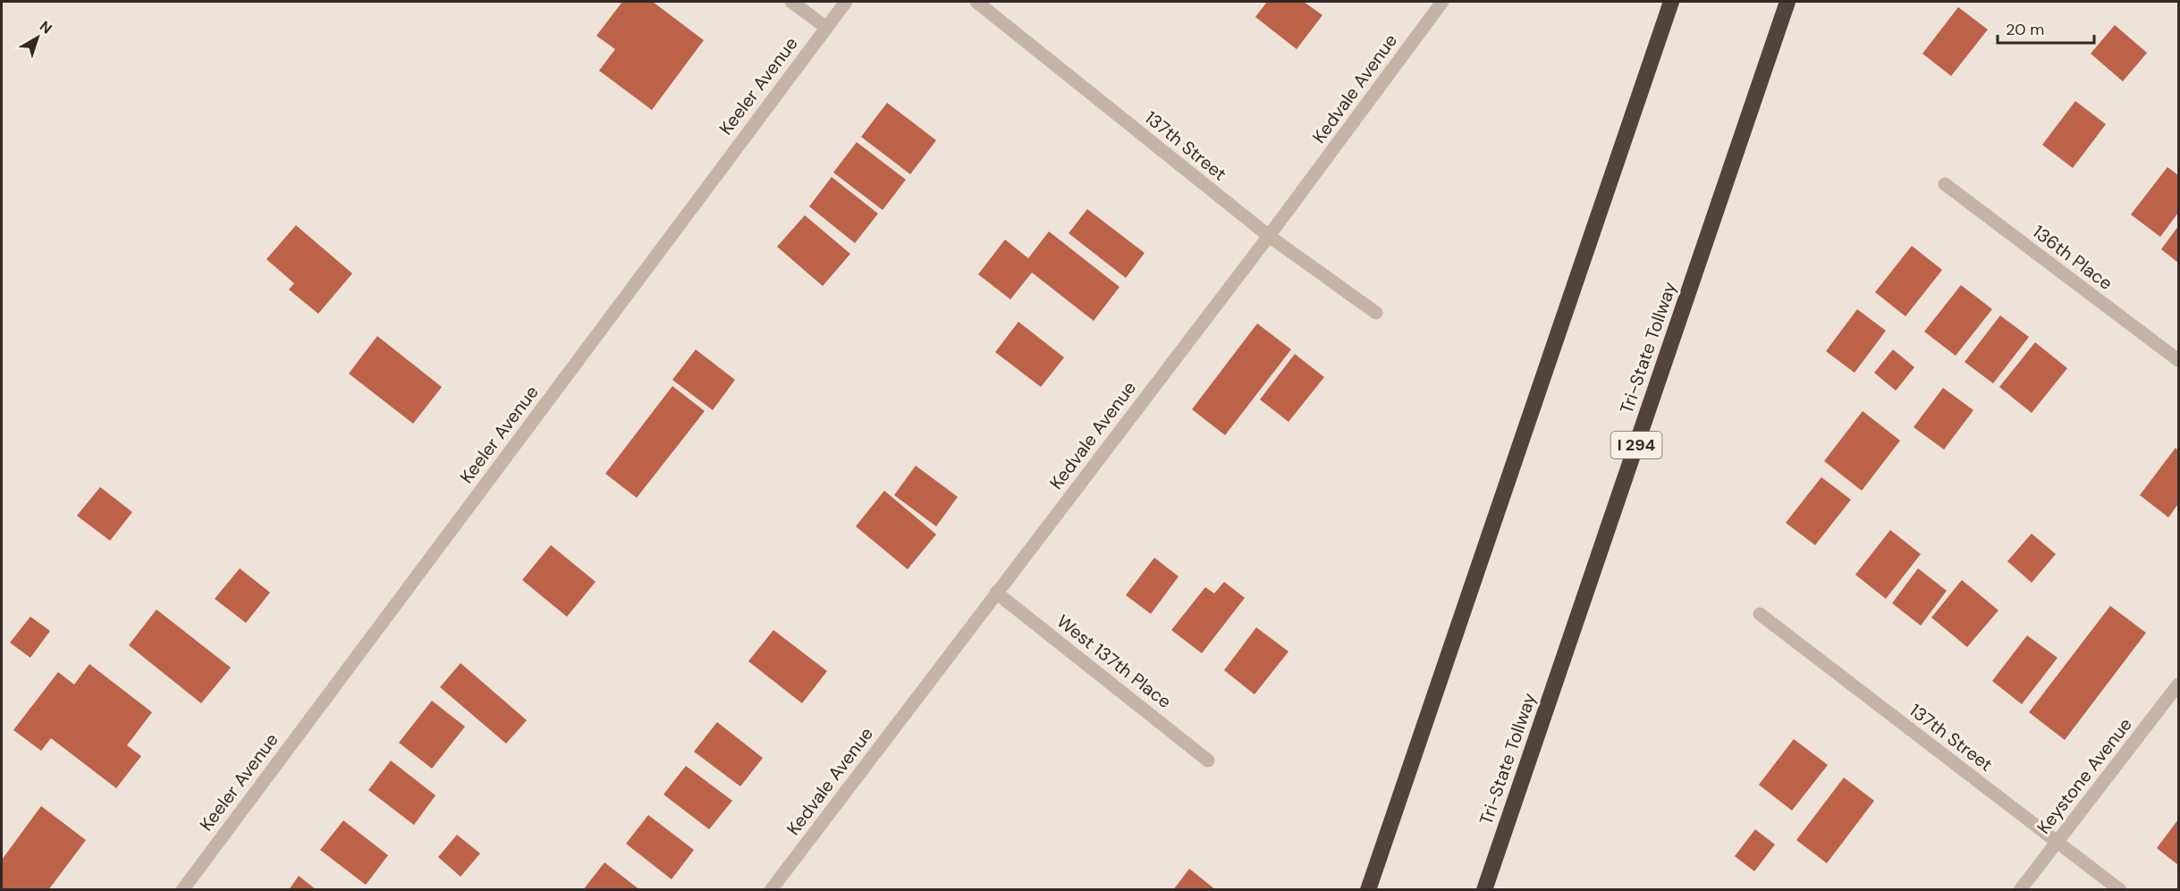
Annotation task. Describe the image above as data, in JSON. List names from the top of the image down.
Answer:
{
  "streets": {
    "highway": ["Tri-State Tollway", "I 294"],
    "street": [
      "Keeler Avenue",
      "Kedvale Avenue",
      "137th Street",
      "136th Place",
      "West 137th Place",
      "Keystone Avenue"
    ]
  },
  "crossings": [
    ["Kedvale Avenue", "137th Street"],
    ["Kedvale Avenue", "West 137th Place"],
    ["137th Street", "Keystone Avenue"]
  ],
  "scale_bar": "20 m",
  "north": "top right"
}
